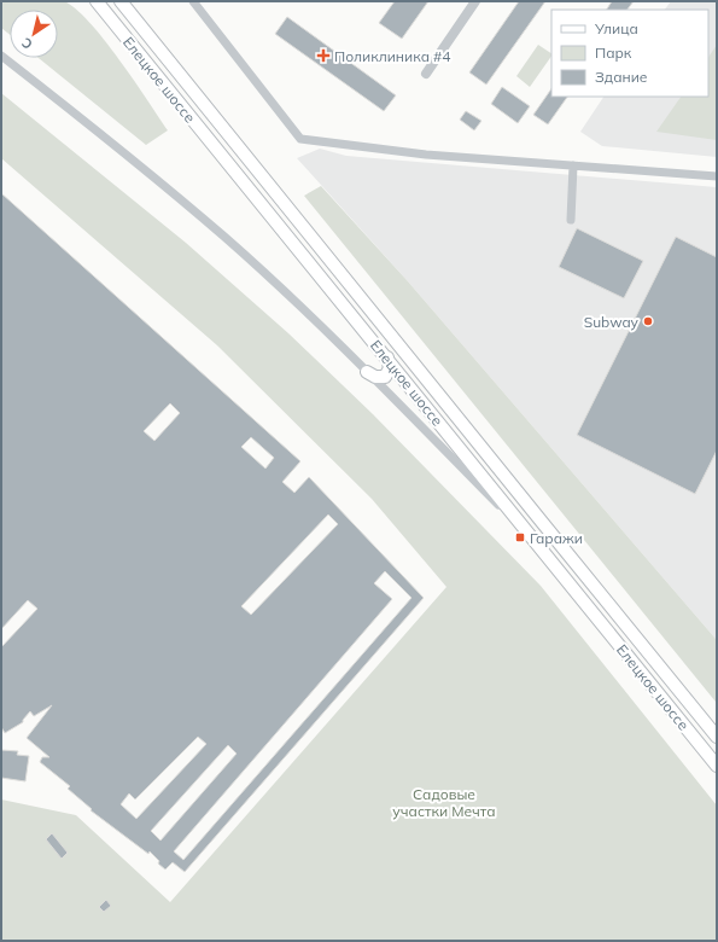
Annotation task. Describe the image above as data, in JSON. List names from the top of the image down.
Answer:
{
  "streets": {
    "main road": ["Елецкое шоссе"]
  },
  "parks": ["Садовые участки Мечта"],
  "places": {
    "health": ["Поликлиника #4"],
    "other": ["Subway"],
    "transit": ["Гаражи"]
  },
  "legend": ["Улица", "Парк", "Здание"],
  "north": "bottom left"
}
